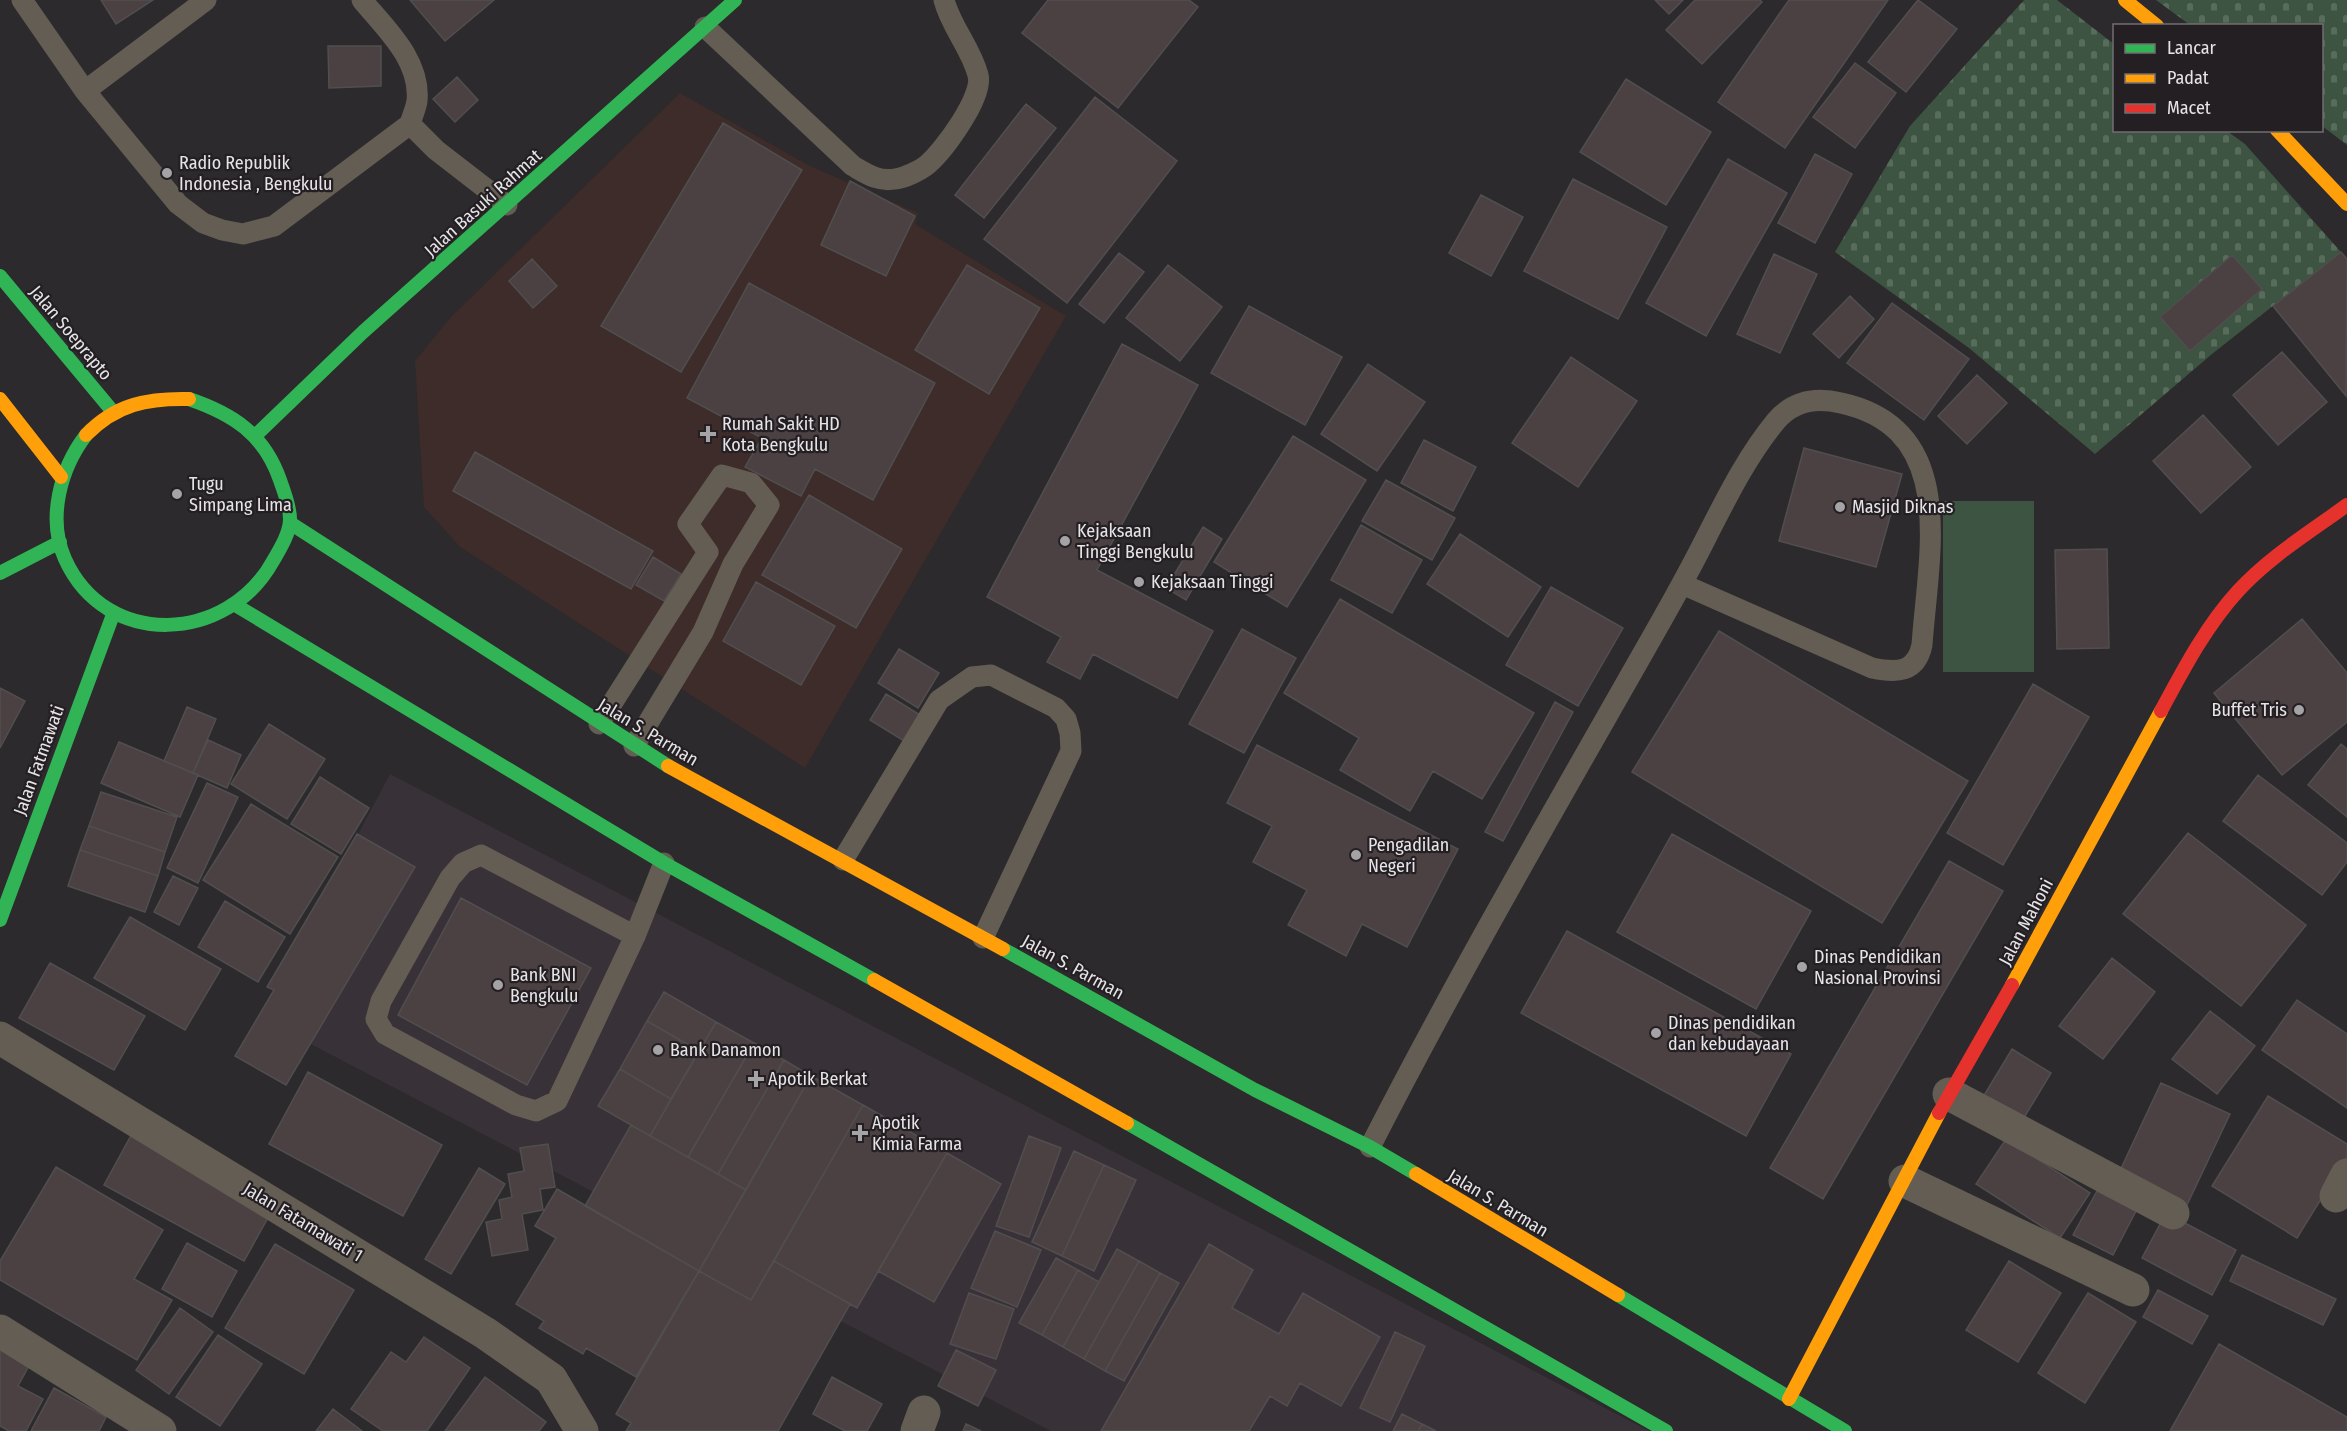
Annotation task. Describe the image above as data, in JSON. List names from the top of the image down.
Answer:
{
  "streets": {
    "main road": [
      "Jalan Basuki Rahmat",
      "Jalan Soeprapto",
      "Jalan S. Parman",
      "Jalan Fatmawati",
      "Jalan Mahoni"
    ],
    "street": ["Jalan Fatamawati 1"]
  },
  "crossings": [
    ["Jalan S. Parman", "Jalan Mahoni"]
  ],
  "places": {
    "other": [
      "Radio Republik Indonesia , Bengkulu",
      "Tugu Simpang Lima",
      "Masjid Diknas",
      "Kejaksaan Tinggi Bengkulu",
      "Kejaksaan Tinggi",
      "Buffet Tris",
      "Pengadilan Negeri",
      "Dinas Pendidikan Nasional Provinsi",
      "Bank BNI Bengkulu",
      "Dinas pendidikan dan kebudayaan",
      "Bank Danamon"
    ],
    "health": ["Rumah Sakit HD Kota Bengkulu", "Apotik Berkat", "Apotik Kimia Farma"]
  },
  "legend": ["Lancar", "Padat", "Macet"]
}
